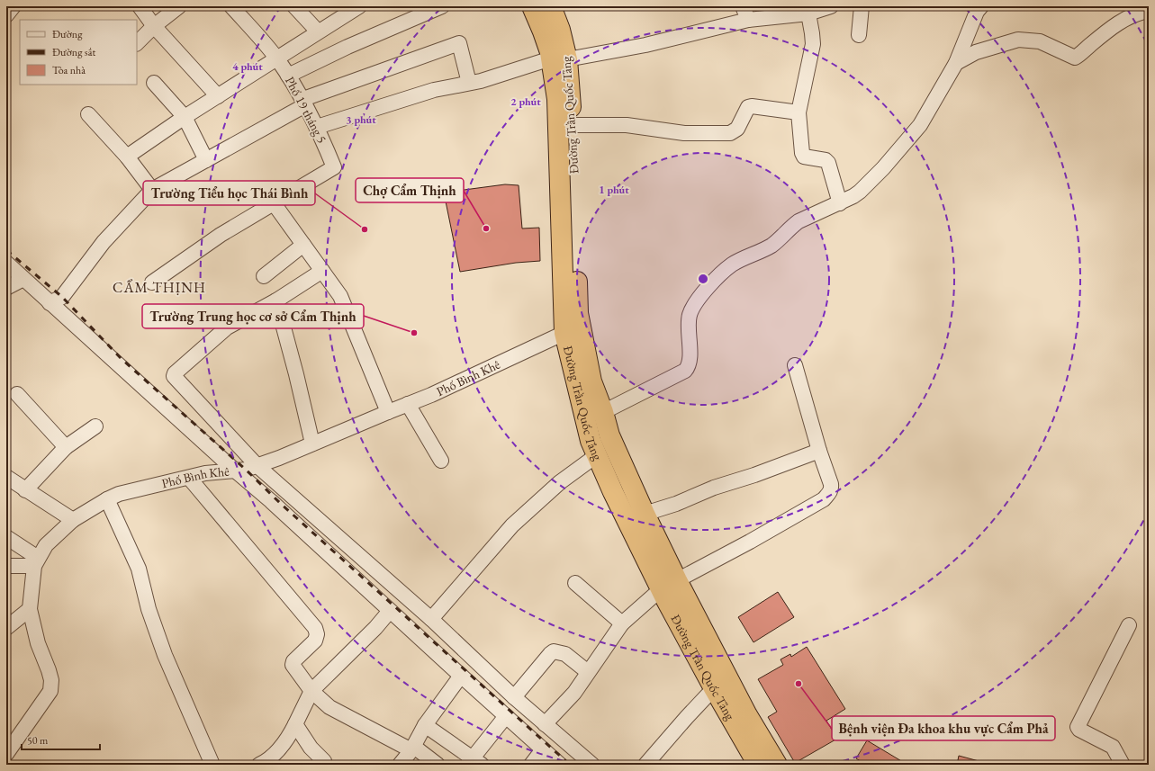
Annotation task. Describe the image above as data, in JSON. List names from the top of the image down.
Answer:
{
  "streets": {
    "highway": ["Đường Trần Quốc Tảng"],
    "street": ["Phố 19 tháng 5", "Phố Bình Khê"]
  },
  "crossings": [
    ["Đường Trần Quốc Tảng", "Phố Bình Khê"]
  ],
  "districts": ["CẨM THỊNH"],
  "places": [
    "Chợ Cẩm Thịnh",
    "Trường Tiểu học Thái Bình",
    "Trường Trung học cơ sở Cẩm Thịnh",
    "Bệnh viện Đa khoa khu vực Cẩm Phả"
  ],
  "legend": ["Đường", "Đường sắt", "Tòa nhà"],
  "scale_bar": "50 m",
  "rings": [
    "4 phút",
    "2 phút",
    "3 phút",
    "1 phút"
  ]
}
